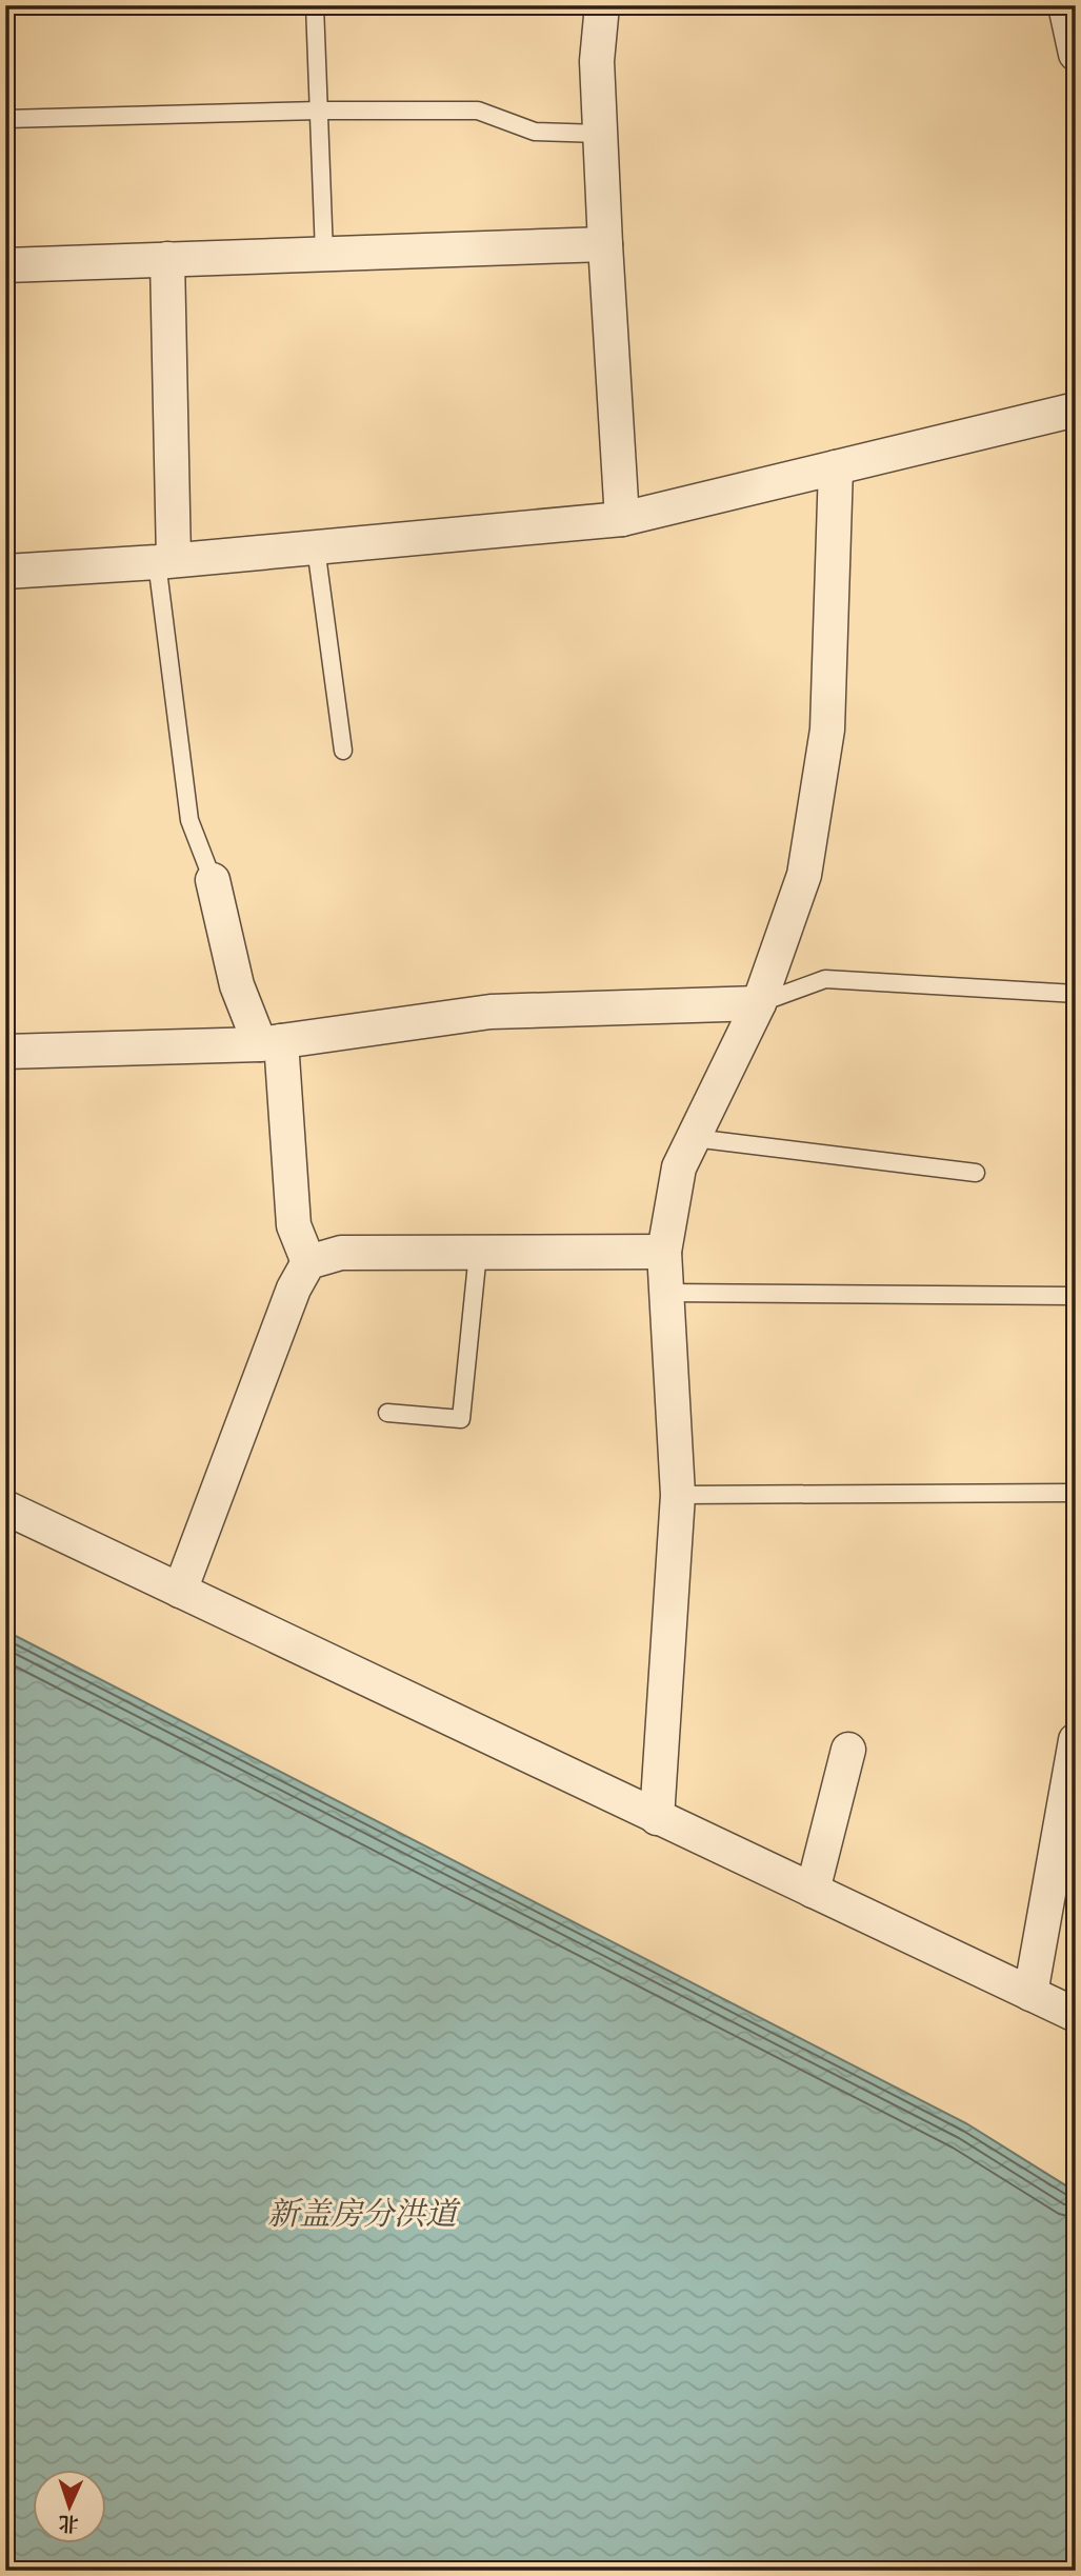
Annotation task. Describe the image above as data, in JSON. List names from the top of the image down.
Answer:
{
  "water": ["新盖房分洪道"],
  "north": "bottom"
}
